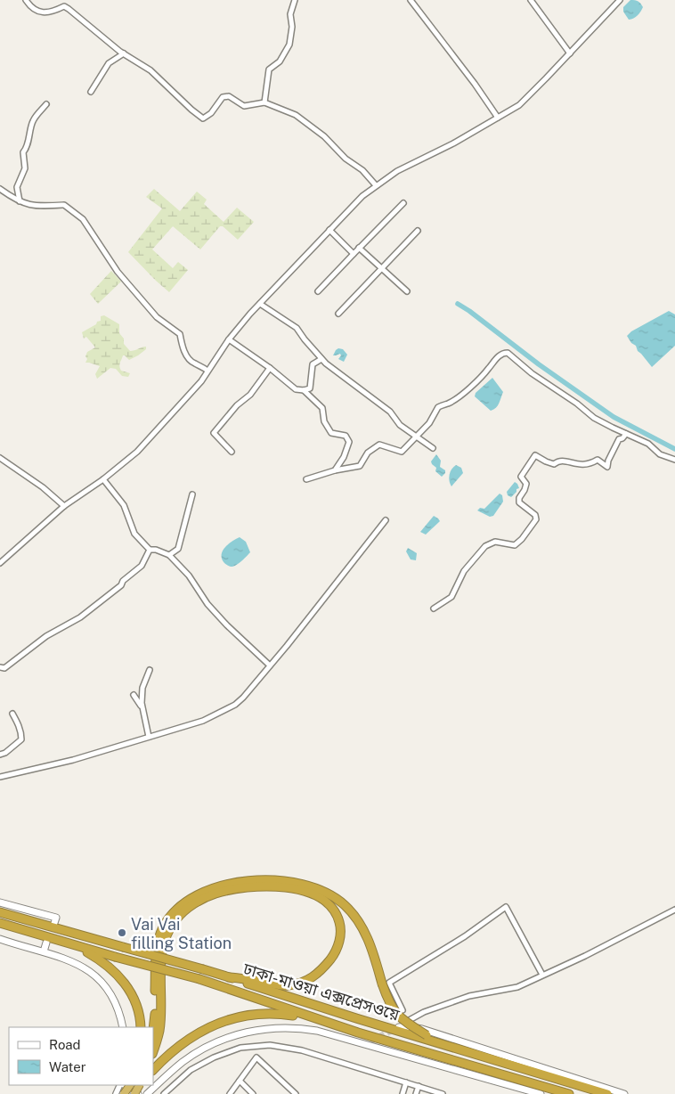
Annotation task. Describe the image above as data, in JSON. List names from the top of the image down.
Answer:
{
  "streets": {
    "highway": ["ঢাকা-মাওয়া এক্সপ্রেসওয়ে"]
  },
  "places": ["Vai Vai filling Station"],
  "legend": ["Road", "Water"]
}
